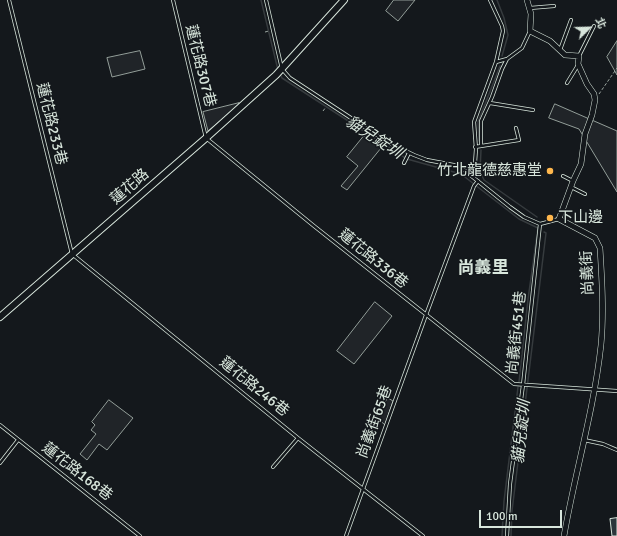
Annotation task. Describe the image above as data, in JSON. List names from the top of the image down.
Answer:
{
  "streets": {
    "street": ["蓮花路", "尚義街"],
    "lane": [
      "蓮花路307巷",
      "蓮花路233巷",
      "蓮花路336巷",
      "尚義街451巷",
      "蓮花路246巷",
      "尚義街65巷",
      "蓮花路168巷"
    ]
  },
  "crossings": [
    ["蓮花路307巷", "蓮花路"],
    ["蓮花路307巷", "蓮花路336巷"],
    ["蓮花路233巷", "蓮花路"],
    ["蓮花路233巷", "蓮花路246巷"],
    ["蓮花路", "蓮花路336巷"],
    ["蓮花路", "蓮花路246巷"],
    ["蓮花路336巷", "尚義街451巷"],
    ["蓮花路336巷", "尚義街65巷"],
    ["尚義街", "尚義街451巷"],
    ["蓮花路246巷", "尚義街65巷"]
  ],
  "districts": ["尚義里"],
  "water": ["貓兒錠圳"],
  "places": ["竹北龍德慈惠堂", "下山邊"],
  "scale_bar": "100 m",
  "north": "top right"
}
